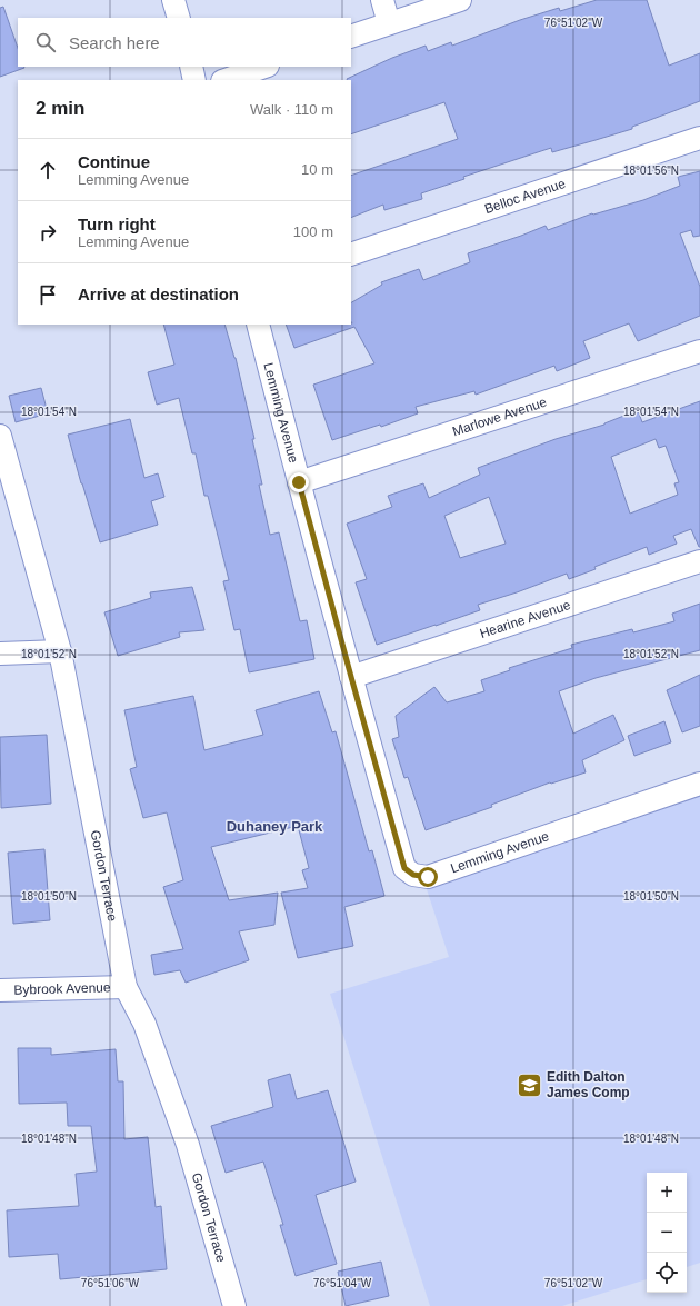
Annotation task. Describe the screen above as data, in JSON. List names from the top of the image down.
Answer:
{
  "streets": {
    "street": [
      "Belloc Avenue",
      "Lemming Avenue",
      "Marlowe Avenue",
      "Hearine Avenue",
      "Gordon Terrace",
      "Bybrook Avenue"
    ]
  },
  "crossings": [
    ["Lemming Avenue", "Marlowe Avenue"],
    ["Lemming Avenue", "Hearine Avenue"],
    ["Gordon Terrace", "Bybrook Avenue"]
  ],
  "districts": ["Duhaney Park"],
  "places": {
    "school or university": ["Edith Dalton James Comp"]
  },
  "page": {
    "search": "Search here",
    "heading": ["2 min", "Walk · 110 m"],
    "list": [
      ["Continue", "Lemming Avenue", "10 m"],
      ["Turn right", "Lemming Avenue", "100 m"],
      "Arrive at destination"
    ],
    "map_buttons": ["+", "−"]
  },
  "coordinates": [
    "76°51'02\"W",
    "18°01'56\"N",
    "18°01'54\"N",
    "18°01'52\"N",
    "18°01'50\"N",
    "18°01'48\"N",
    "76°51'06\"W",
    "76°51'04\"W"
  ]
}
